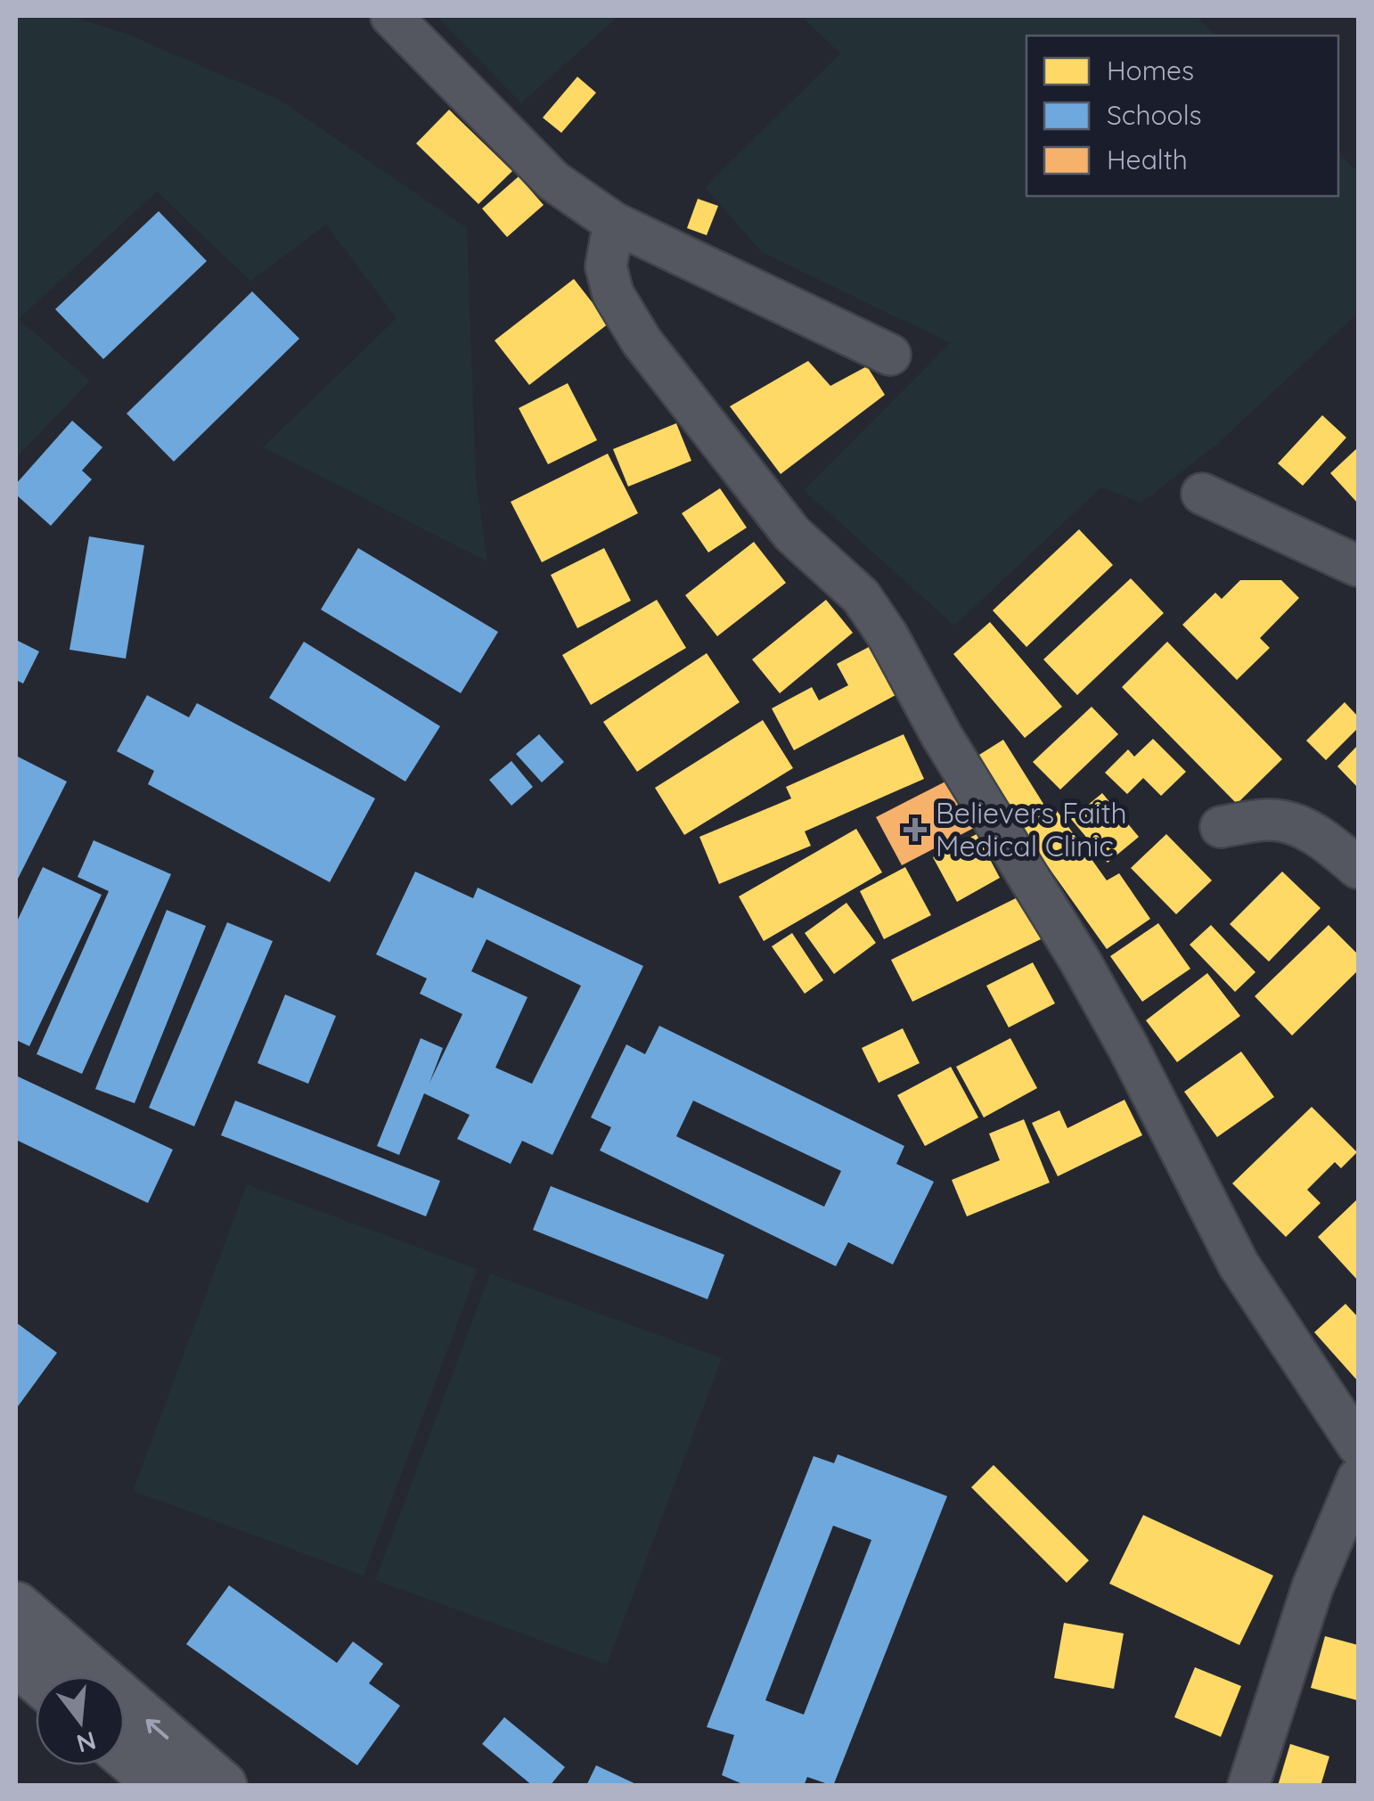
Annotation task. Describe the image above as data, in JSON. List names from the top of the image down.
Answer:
{
  "places": {
    "health": ["Believers Faith Medical Clinic"]
  },
  "legend": ["Homes", "Schools", "Health"],
  "north": "bottom"
}
